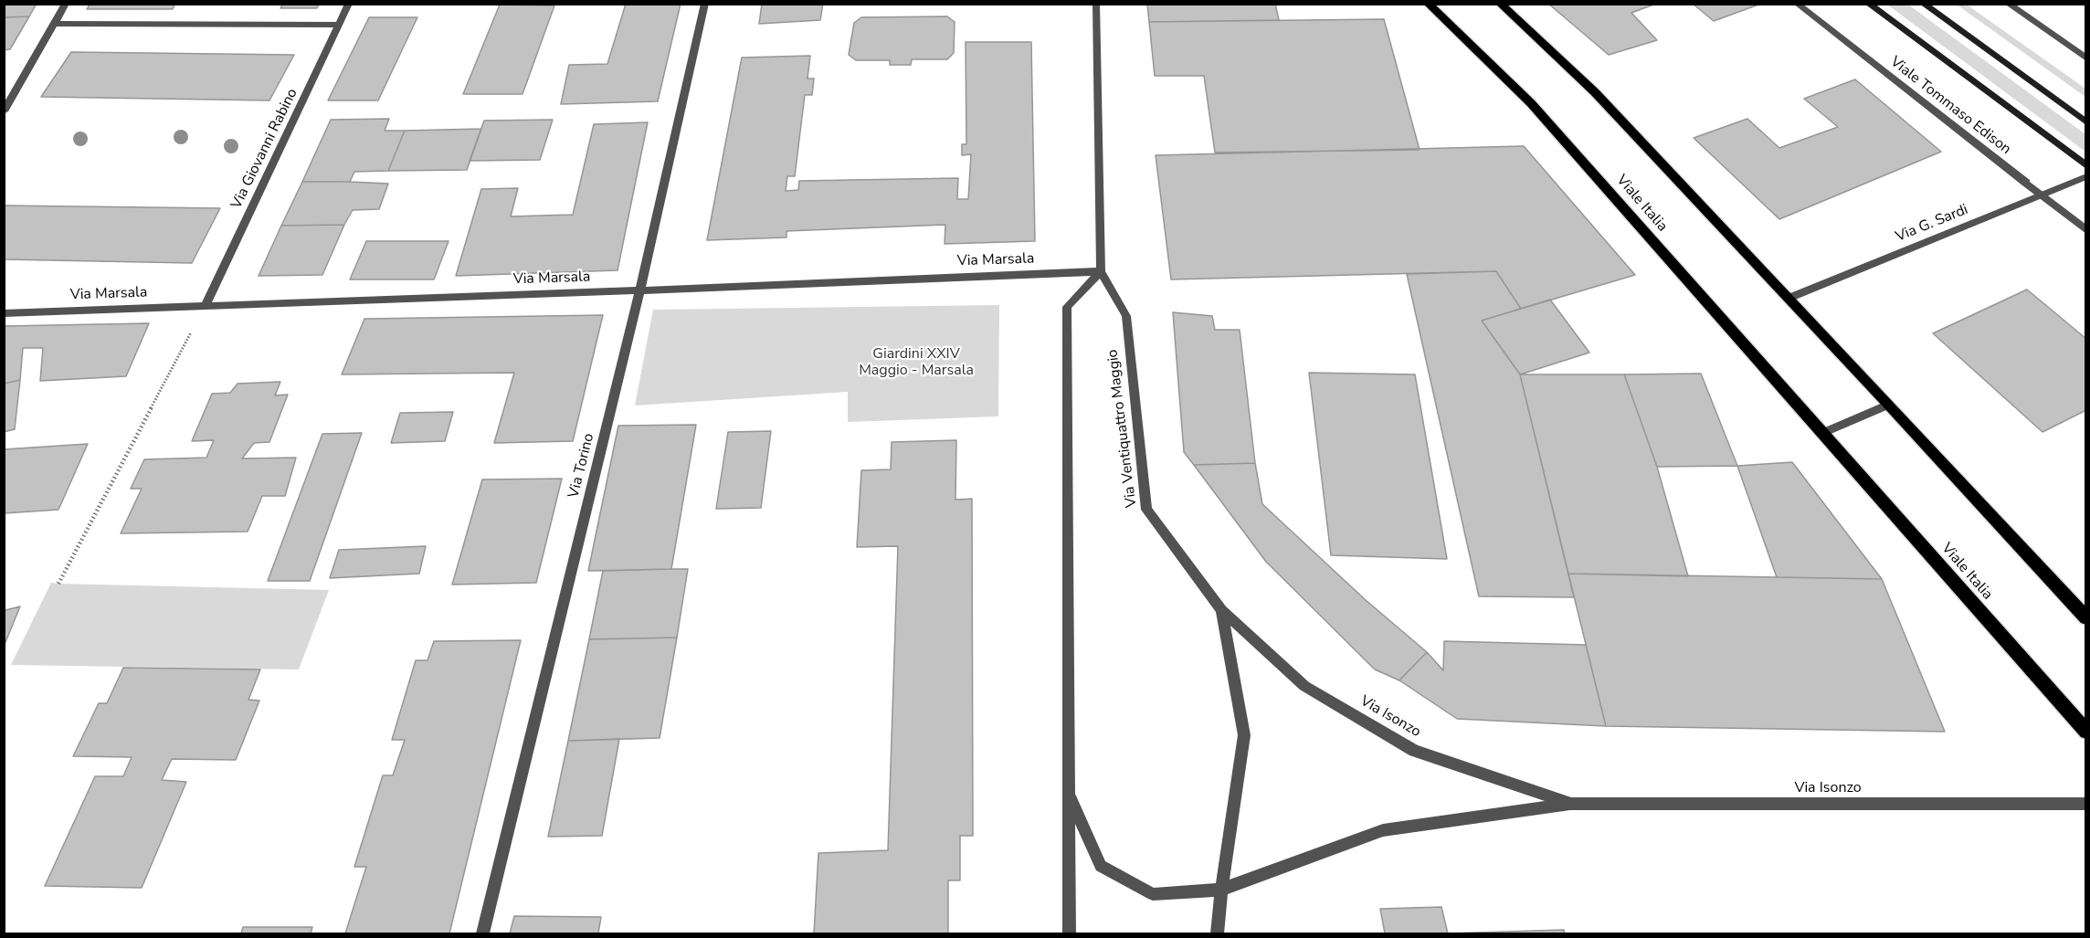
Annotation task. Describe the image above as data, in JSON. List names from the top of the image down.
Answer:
{
  "streets": {
    "main road": ["Viale Italia"],
    "street": [
      "Viale Tommaso Edison",
      "Via Giovanni Rabino",
      "Via G. Sardi",
      "Via Marsala",
      "Via Ventiquattro Maggio",
      "Via Torino",
      "Via Isonzo"
    ]
  },
  "crossings": [
    ["Viale Tommaso Edison", "Via G. Sardi"],
    ["Via Giovanni Rabino", "Via Marsala"],
    ["Via Marsala", "Via Ventiquattro Maggio"],
    ["Via Marsala", "Via Torino"],
    ["Via Ventiquattro Maggio", "Via Isonzo"]
  ],
  "parks": ["Giardini XXIV Maggio - Marsala"]
}
